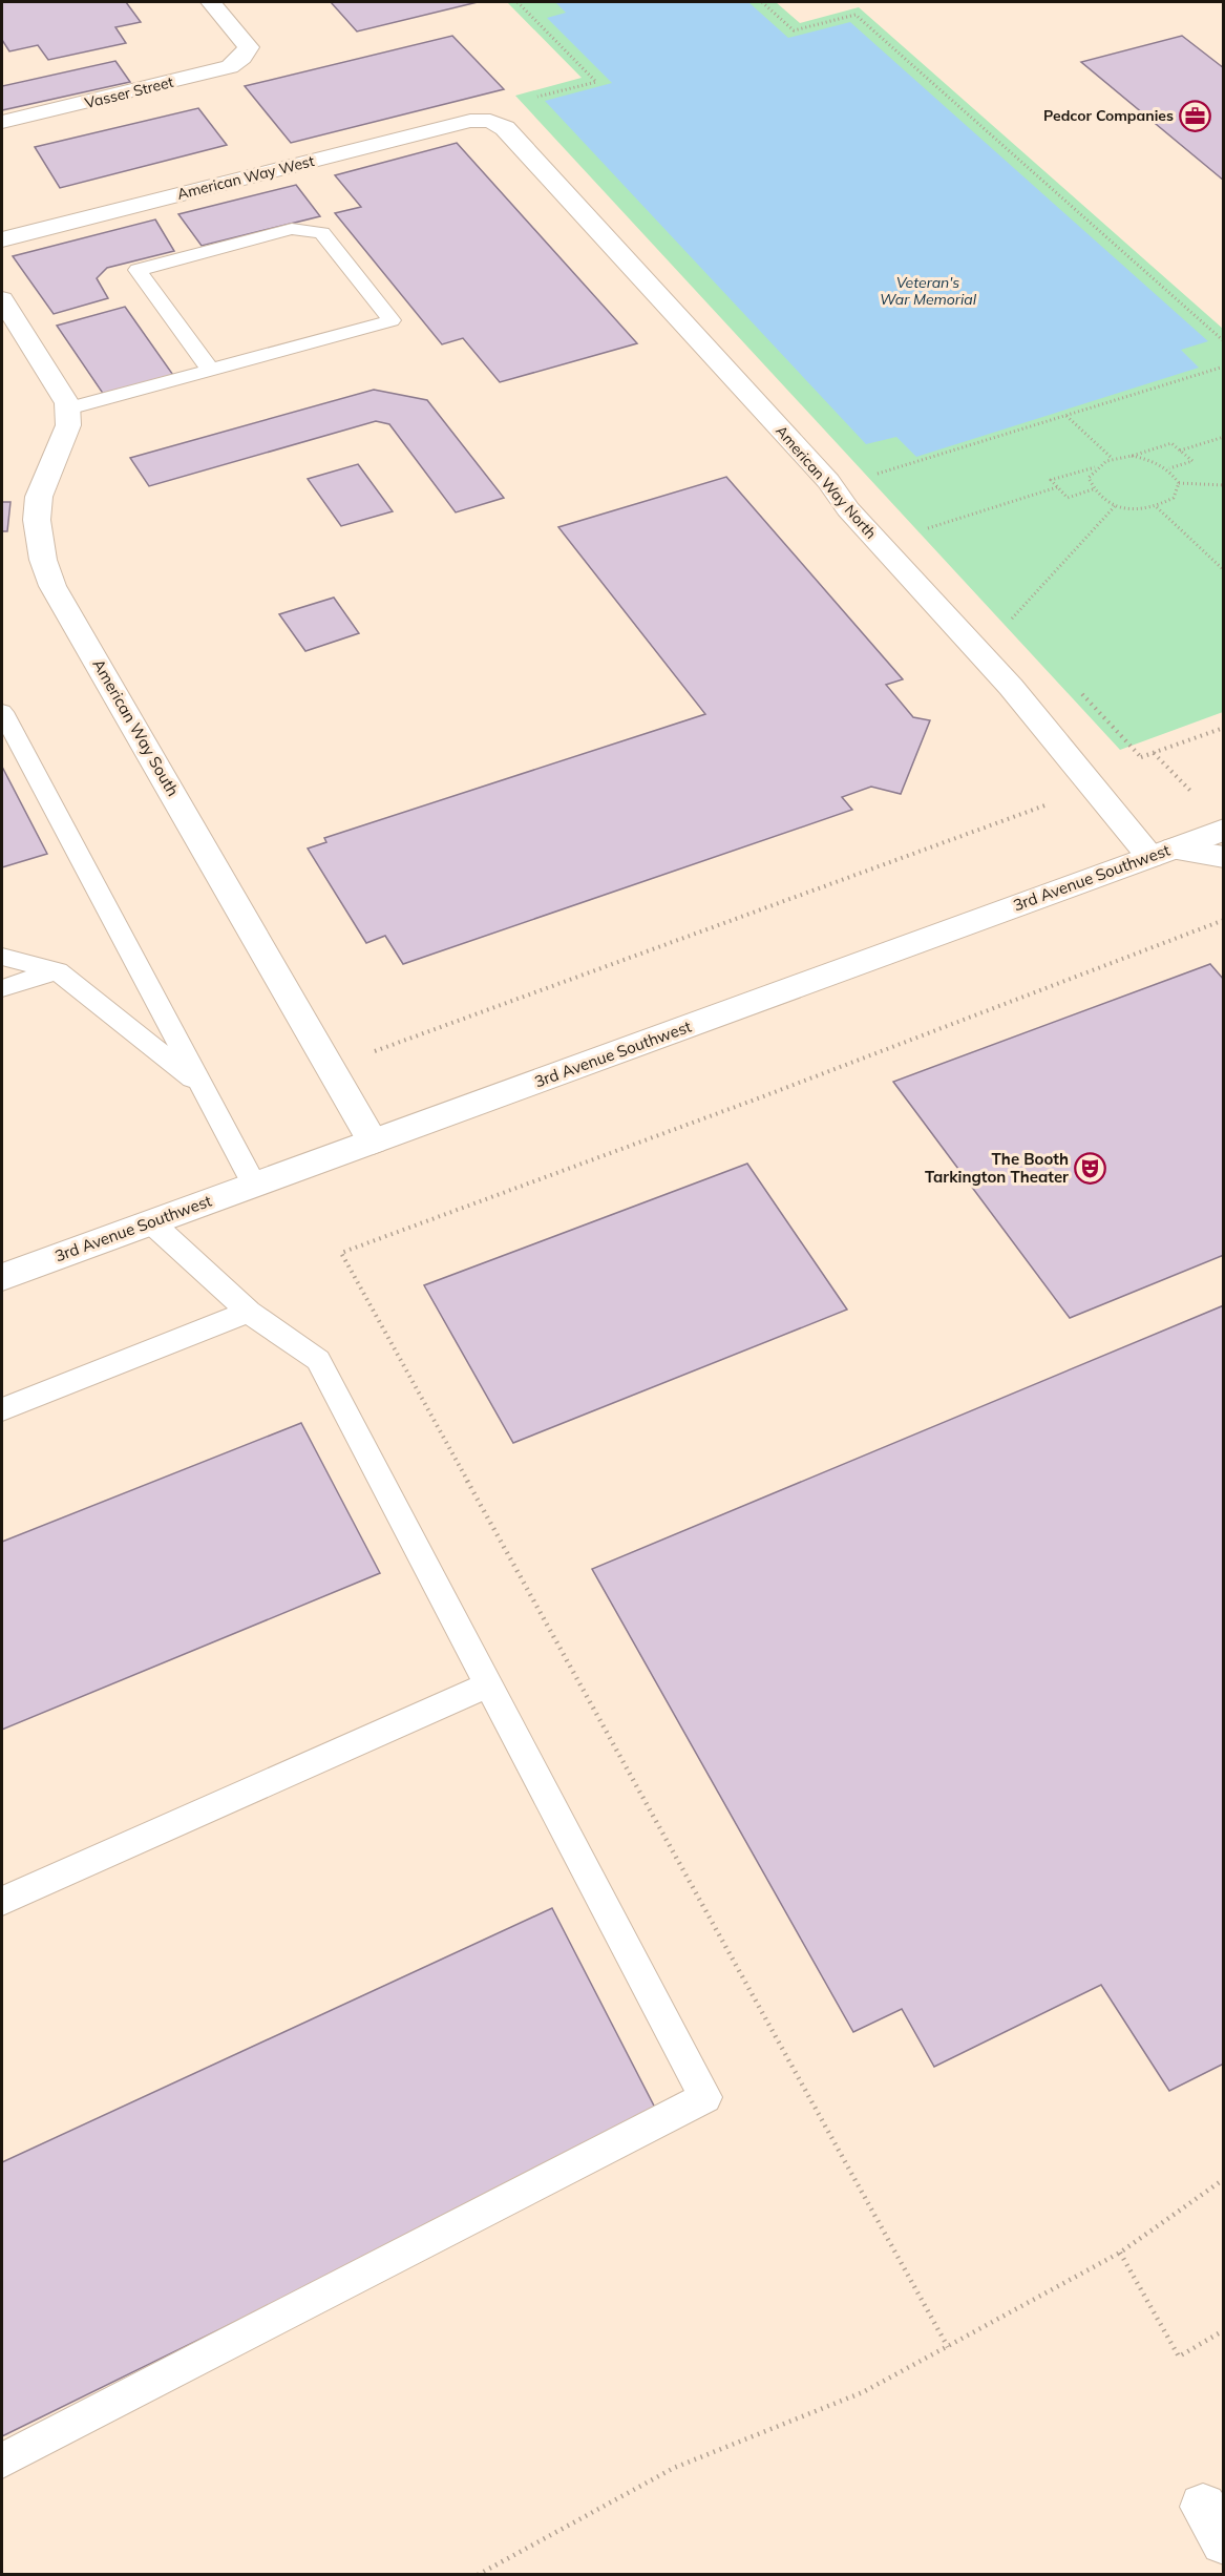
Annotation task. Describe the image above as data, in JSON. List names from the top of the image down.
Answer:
{
  "streets": {
    "street": [
      "Vasser Street",
      "American Way West",
      "American Way North",
      "American Way South",
      "3rd Avenue Southwest"
    ]
  },
  "crossings": [
    ["American Way West", "American Way North"],
    ["American Way North", "3rd Avenue Southwest"],
    ["American Way South", "3rd Avenue Southwest"]
  ],
  "water": ["Veteran's War Memorial"],
  "places": {
    "office": ["Pedcor Companies"],
    "theatre": ["The Booth Tarkington Theater"]
  }
}
